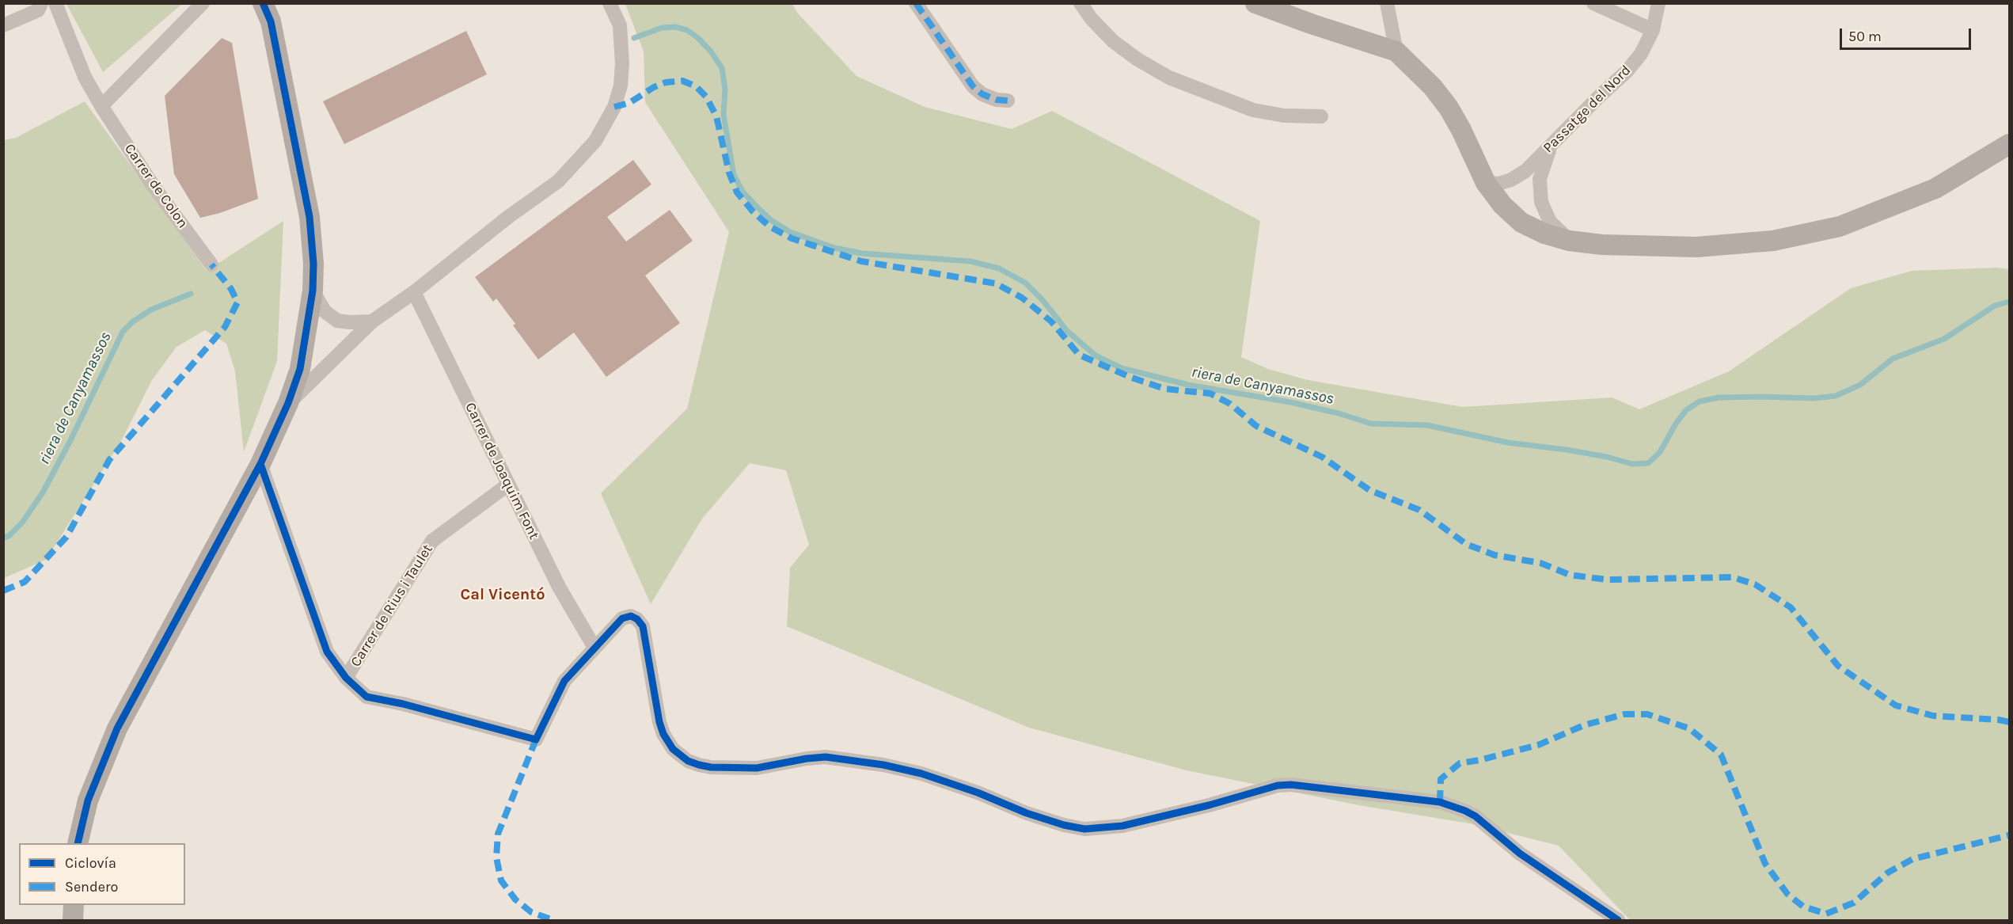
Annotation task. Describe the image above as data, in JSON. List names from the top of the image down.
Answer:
{
  "streets": {
    "street": [
      "Passatge del Nord",
      "Carrer de Colon",
      "Carrer de Joaquim Font",
      "Carrer de Rius i Taulet"
    ]
  },
  "crossings": [
    ["Carrer de Joaquim Font", "Carrer de Rius i Taulet"]
  ],
  "districts": ["Cal Vicentó"],
  "water": ["riera de Canyamassos"],
  "legend": ["Ciclovía", "Sendero"],
  "scale_bar": "50 m"
}
